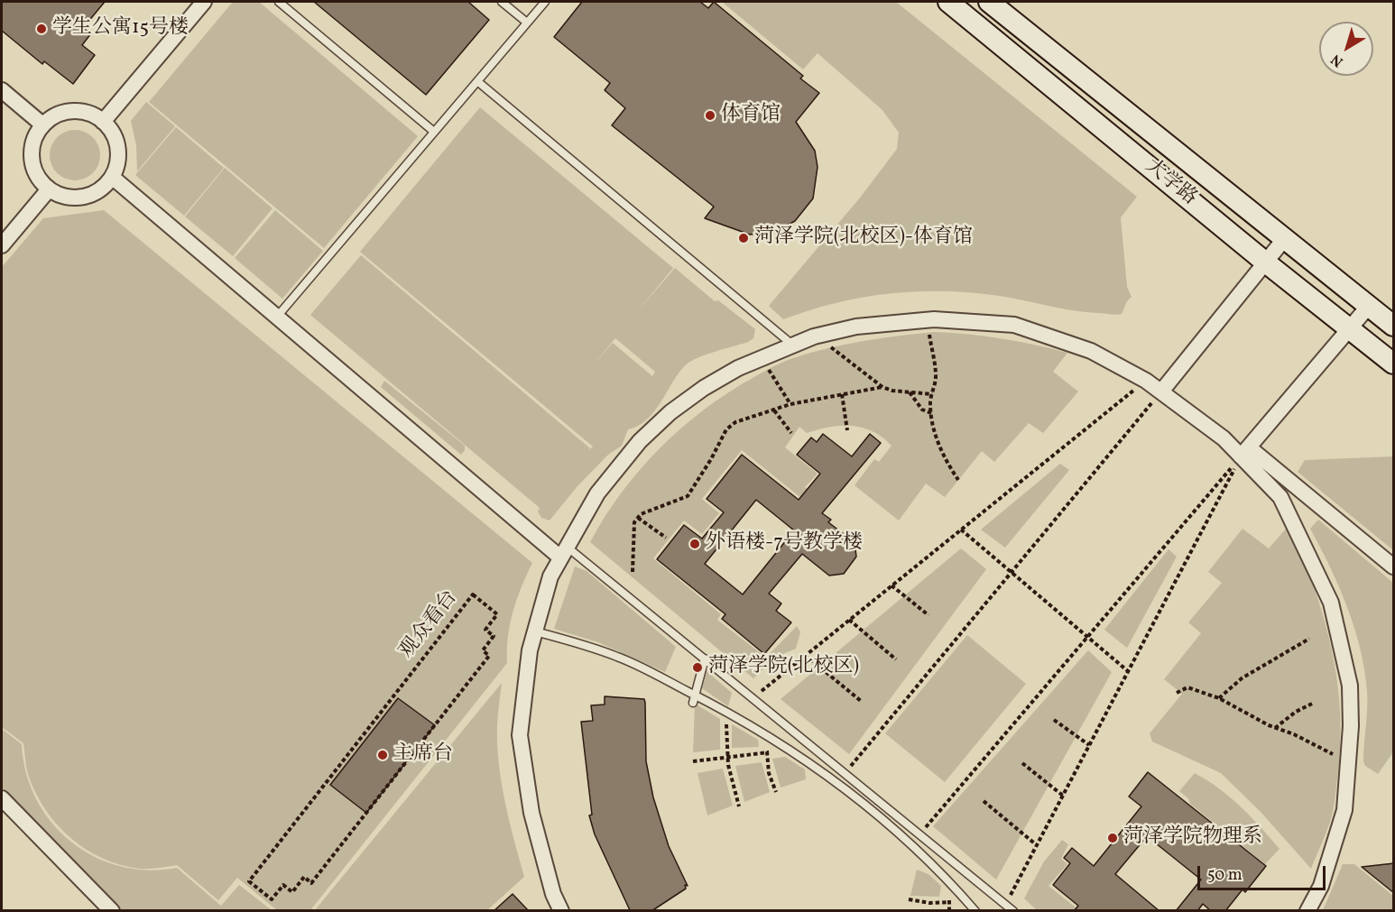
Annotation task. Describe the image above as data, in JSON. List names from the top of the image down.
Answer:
{
  "streets": {
    "main road": ["大学路"],
    "path": ["观众看台"]
  },
  "places": [
    "学生公寓15号楼",
    "体育馆",
    "菏泽学院(北校区)-体育馆",
    "外语楼-7号教学楼",
    "菏泽学院(北校区)",
    "主席台",
    "菏泽学院物理系"
  ],
  "scale_bar": "50 m",
  "north": "bottom left"
}
